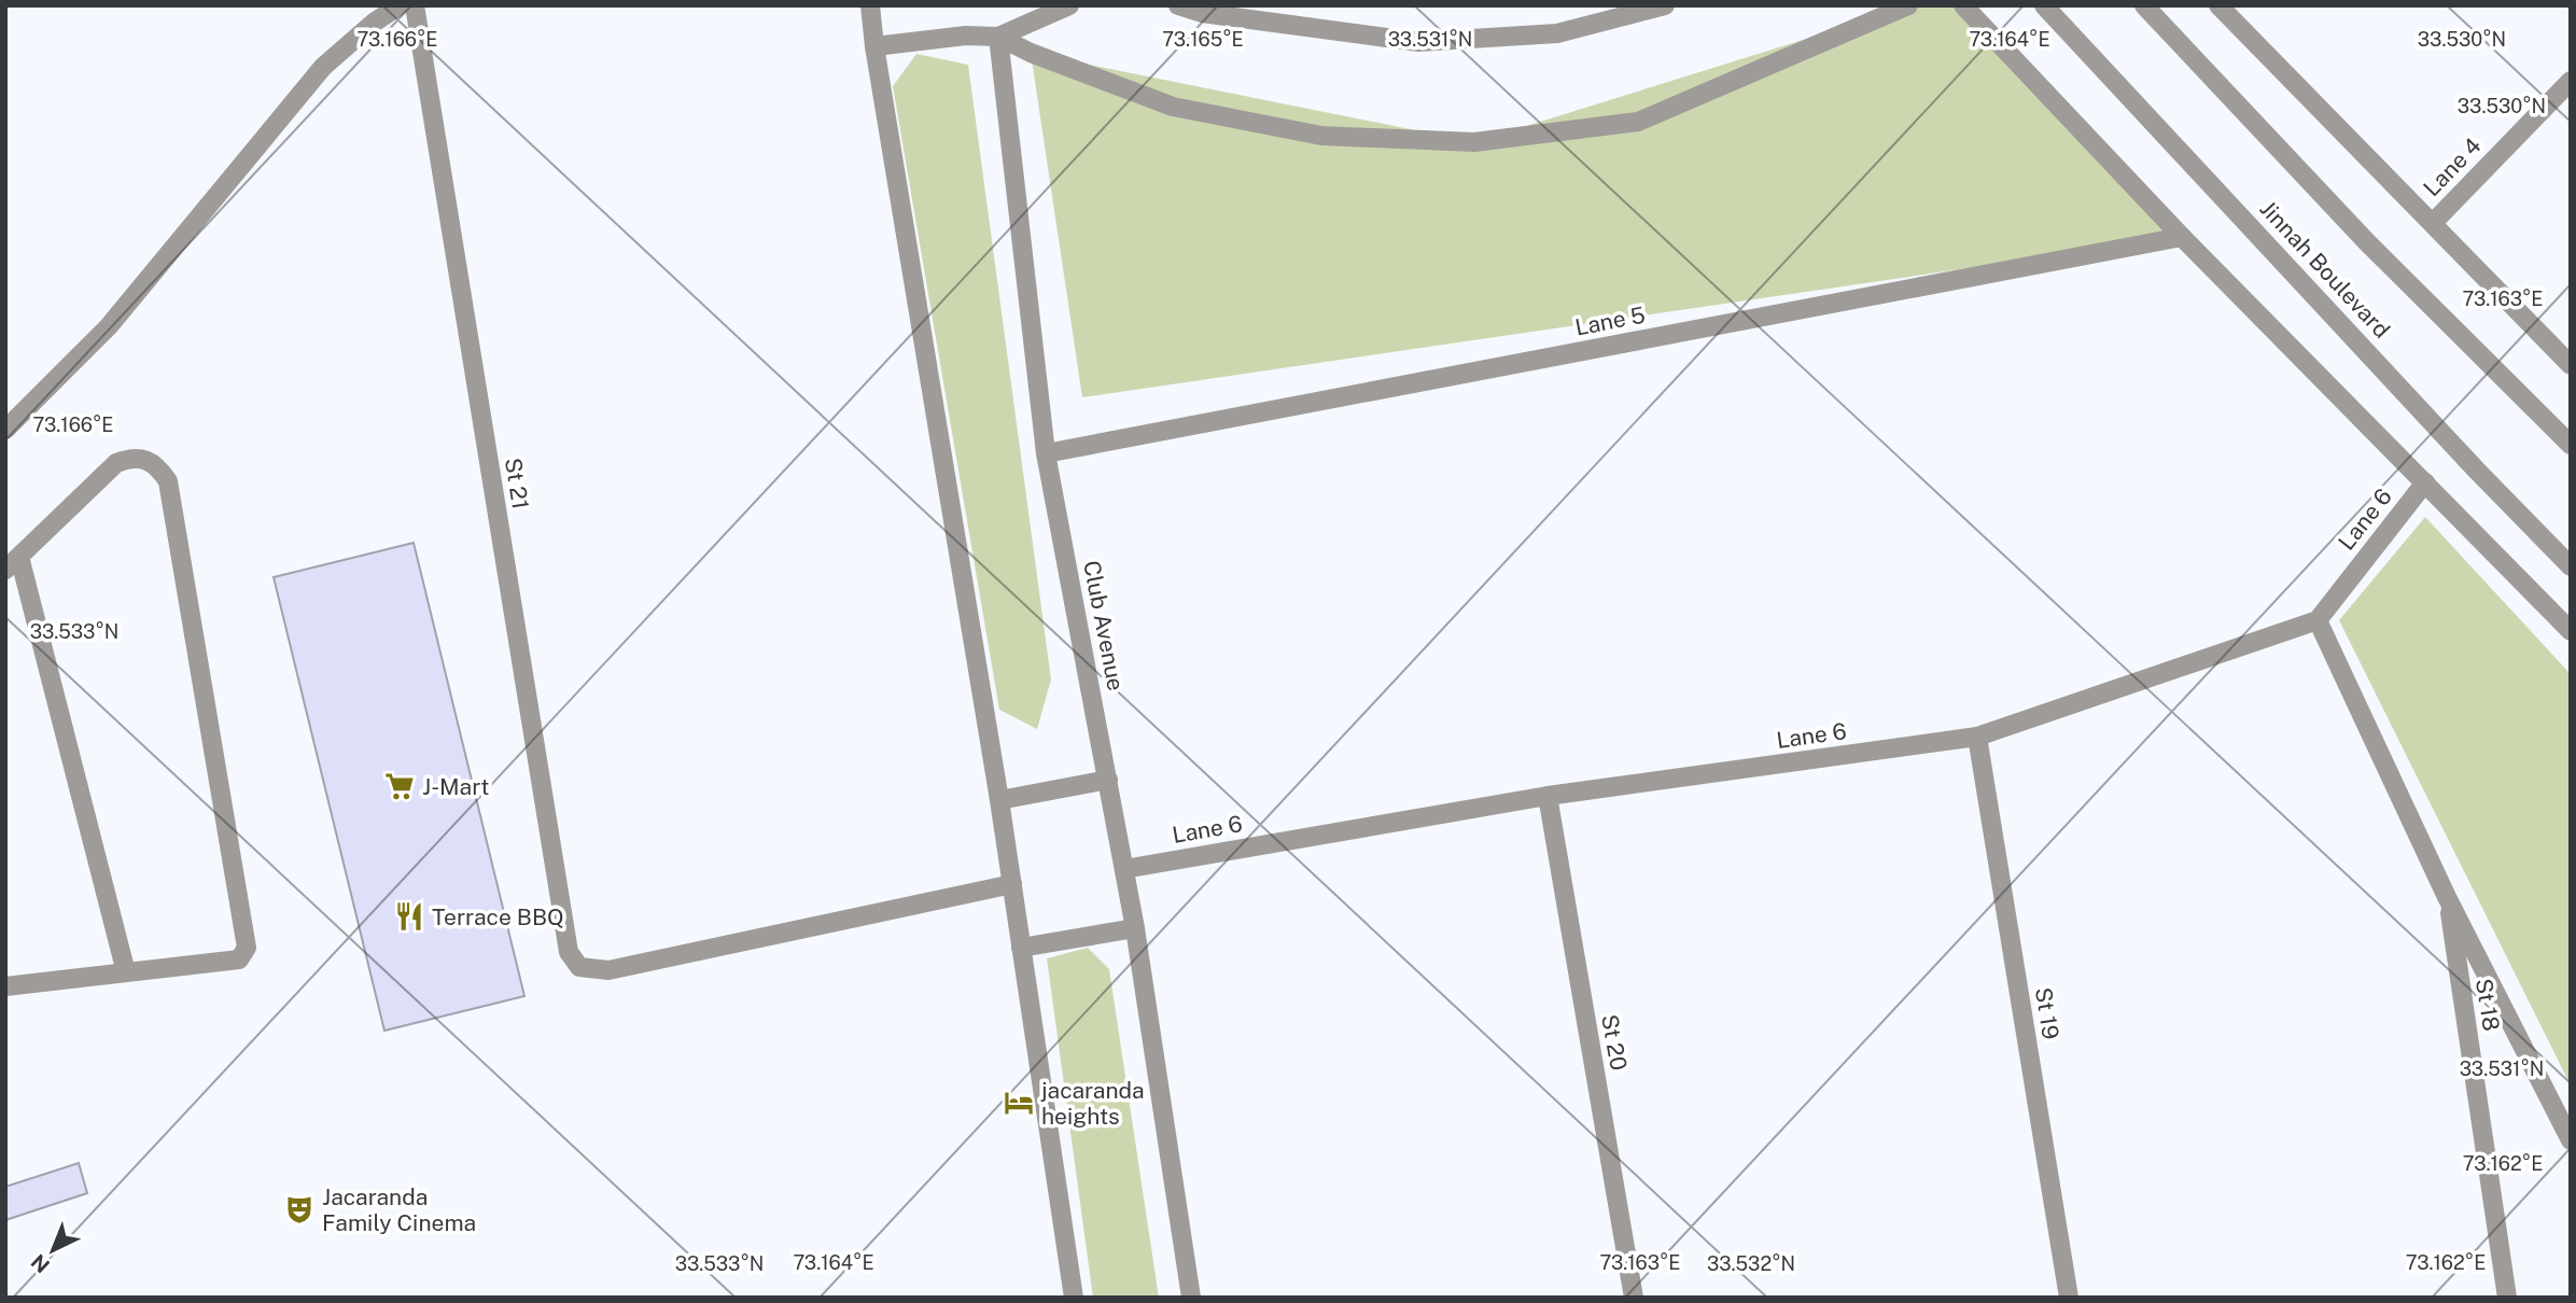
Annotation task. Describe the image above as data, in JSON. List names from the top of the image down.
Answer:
{
  "streets": {
    "street": [
      "Lane 4",
      "Jinnah Boulevard",
      "Lane 5",
      "St 21",
      "Lane 6",
      "Club Avenue",
      "St 18",
      "St 19",
      "St 20"
    ]
  },
  "crossings": [
    ["Lane 5", "Club Avenue"],
    ["Lane 6", "Club Avenue"],
    ["Lane 6", "St 19"],
    ["Lane 6", "St 20"]
  ],
  "places": {
    "supermarket": ["J-Mart"],
    "restaurant": ["Terrace BBQ"],
    "hotel": ["jacaranda heights"],
    "theatre": ["Jacaranda Family Cinema"]
  },
  "north": "bottom left",
  "coordinates": [
    "33.530°N",
    "33.531°N",
    "73.166°E",
    "73.165°E",
    "73.164°E",
    "73.163°E",
    "33.533°N",
    "73.162°E",
    "33.532°N"
  ]
}
